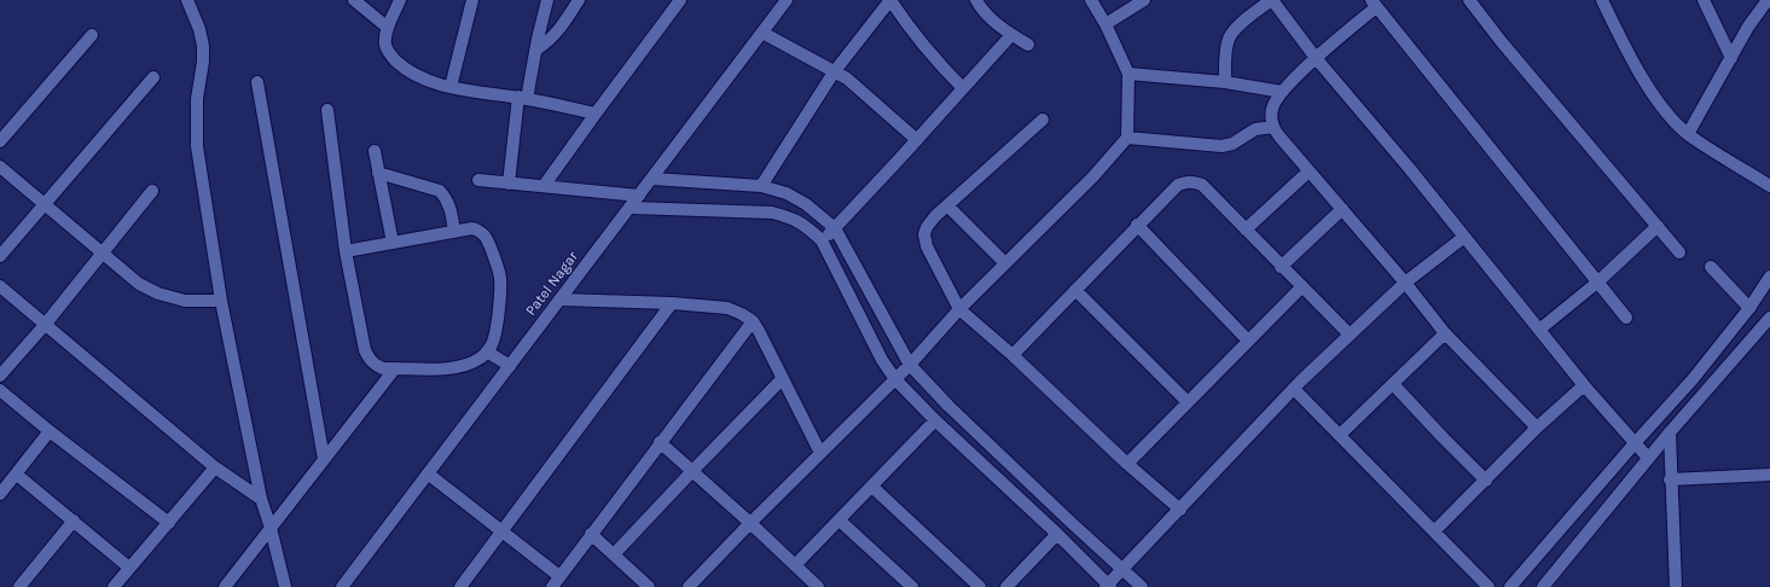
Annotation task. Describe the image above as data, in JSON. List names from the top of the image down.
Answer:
{
  "streets": {
    "street": ["Patel Nagar"]
  }
}
